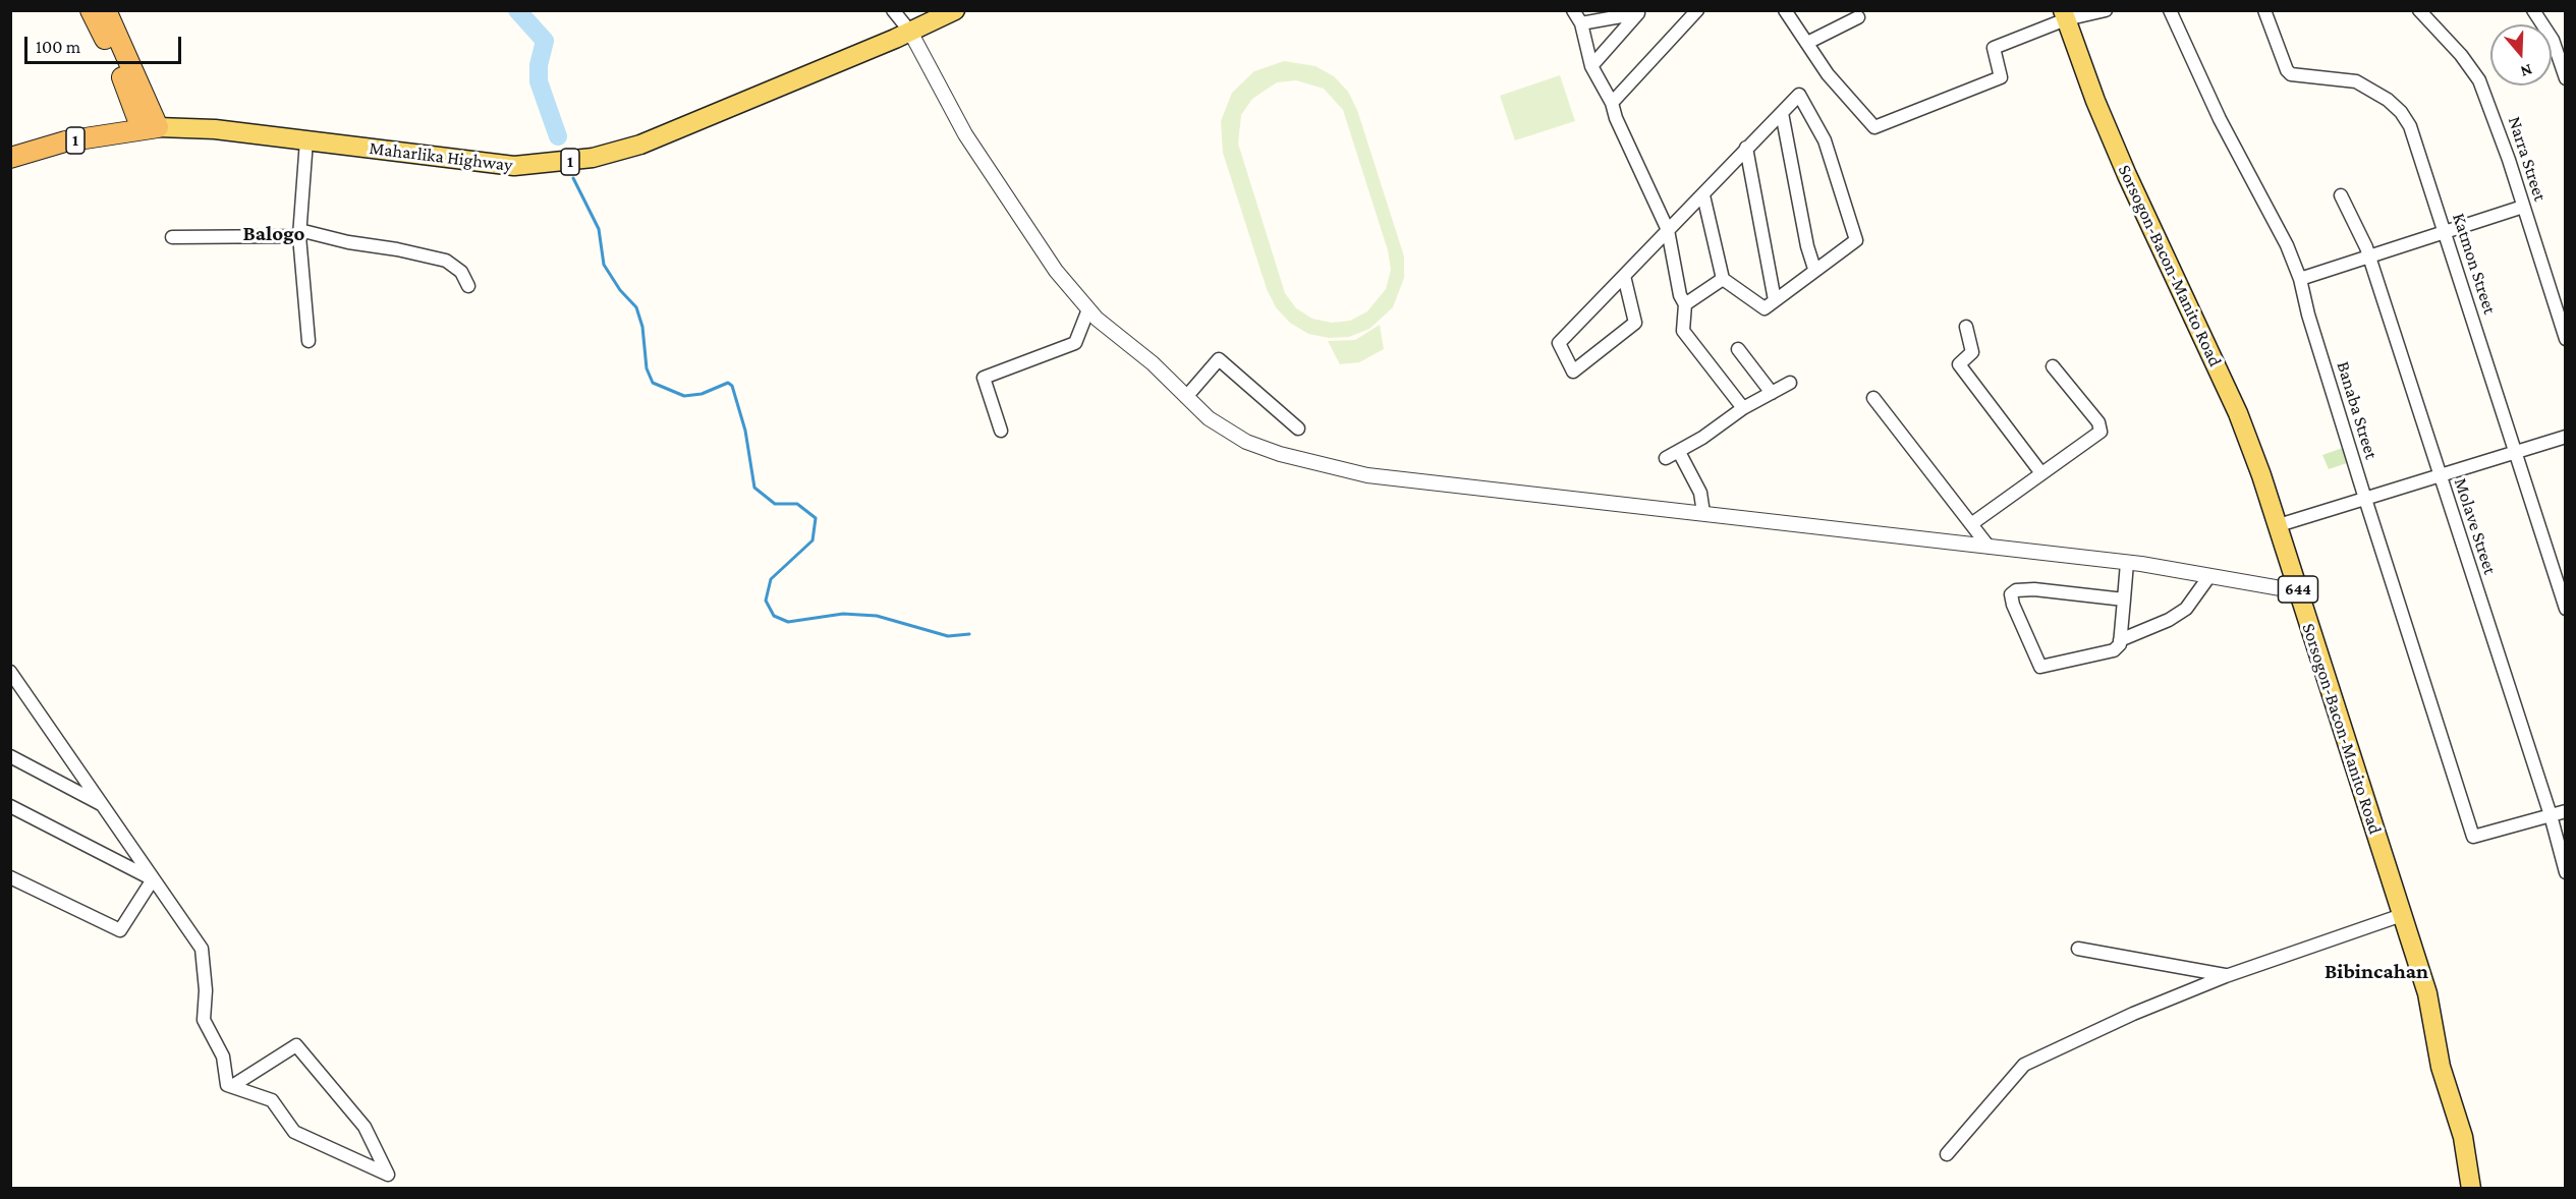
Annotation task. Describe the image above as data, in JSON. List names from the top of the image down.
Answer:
{
  "streets": {
    "highway": ["1", "Maharlika Highway"],
    "main road": ["Sorsogon-Bacon-Manito Road", "644"],
    "street": [
      "Narra Street",
      "Katmon Street",
      "Banaba Street",
      "Molave Street"
    ]
  },
  "crossings": [
    ["Banaba Street", "Molave Street"]
  ],
  "districts": ["Balogo", "Bibincahan"],
  "scale_bar": "100 m",
  "north": "bottom"
}
